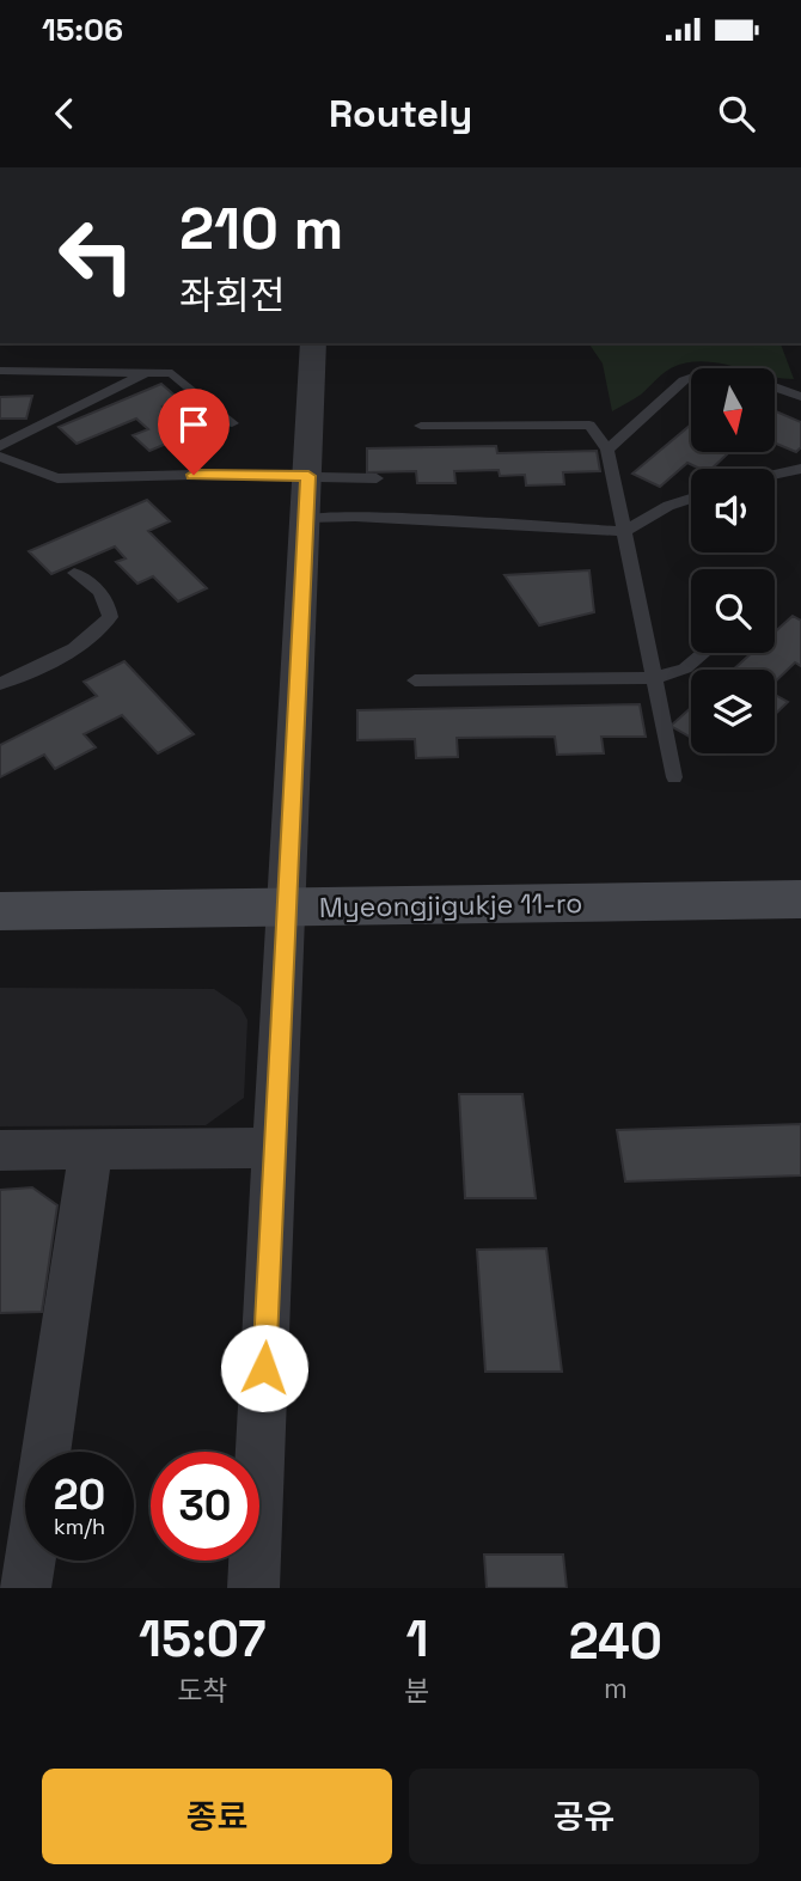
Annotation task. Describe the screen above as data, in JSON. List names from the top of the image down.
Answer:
{
  "streets": {
    "main road": ["Myeongjigukje 11-ro"]
  },
  "north": "bottom",
  "page": {
    "status": "15:06",
    "header": "Routely",
    "turn": ["210 m", "좌회전"],
    "speed": "20 km/h",
    "limit": "30",
    "eta": [
      "15:07",
      "도착",
      "1",
      "분",
      "240",
      "m"
    ],
    "buttons": ["종료", "공유"]
  }
}
